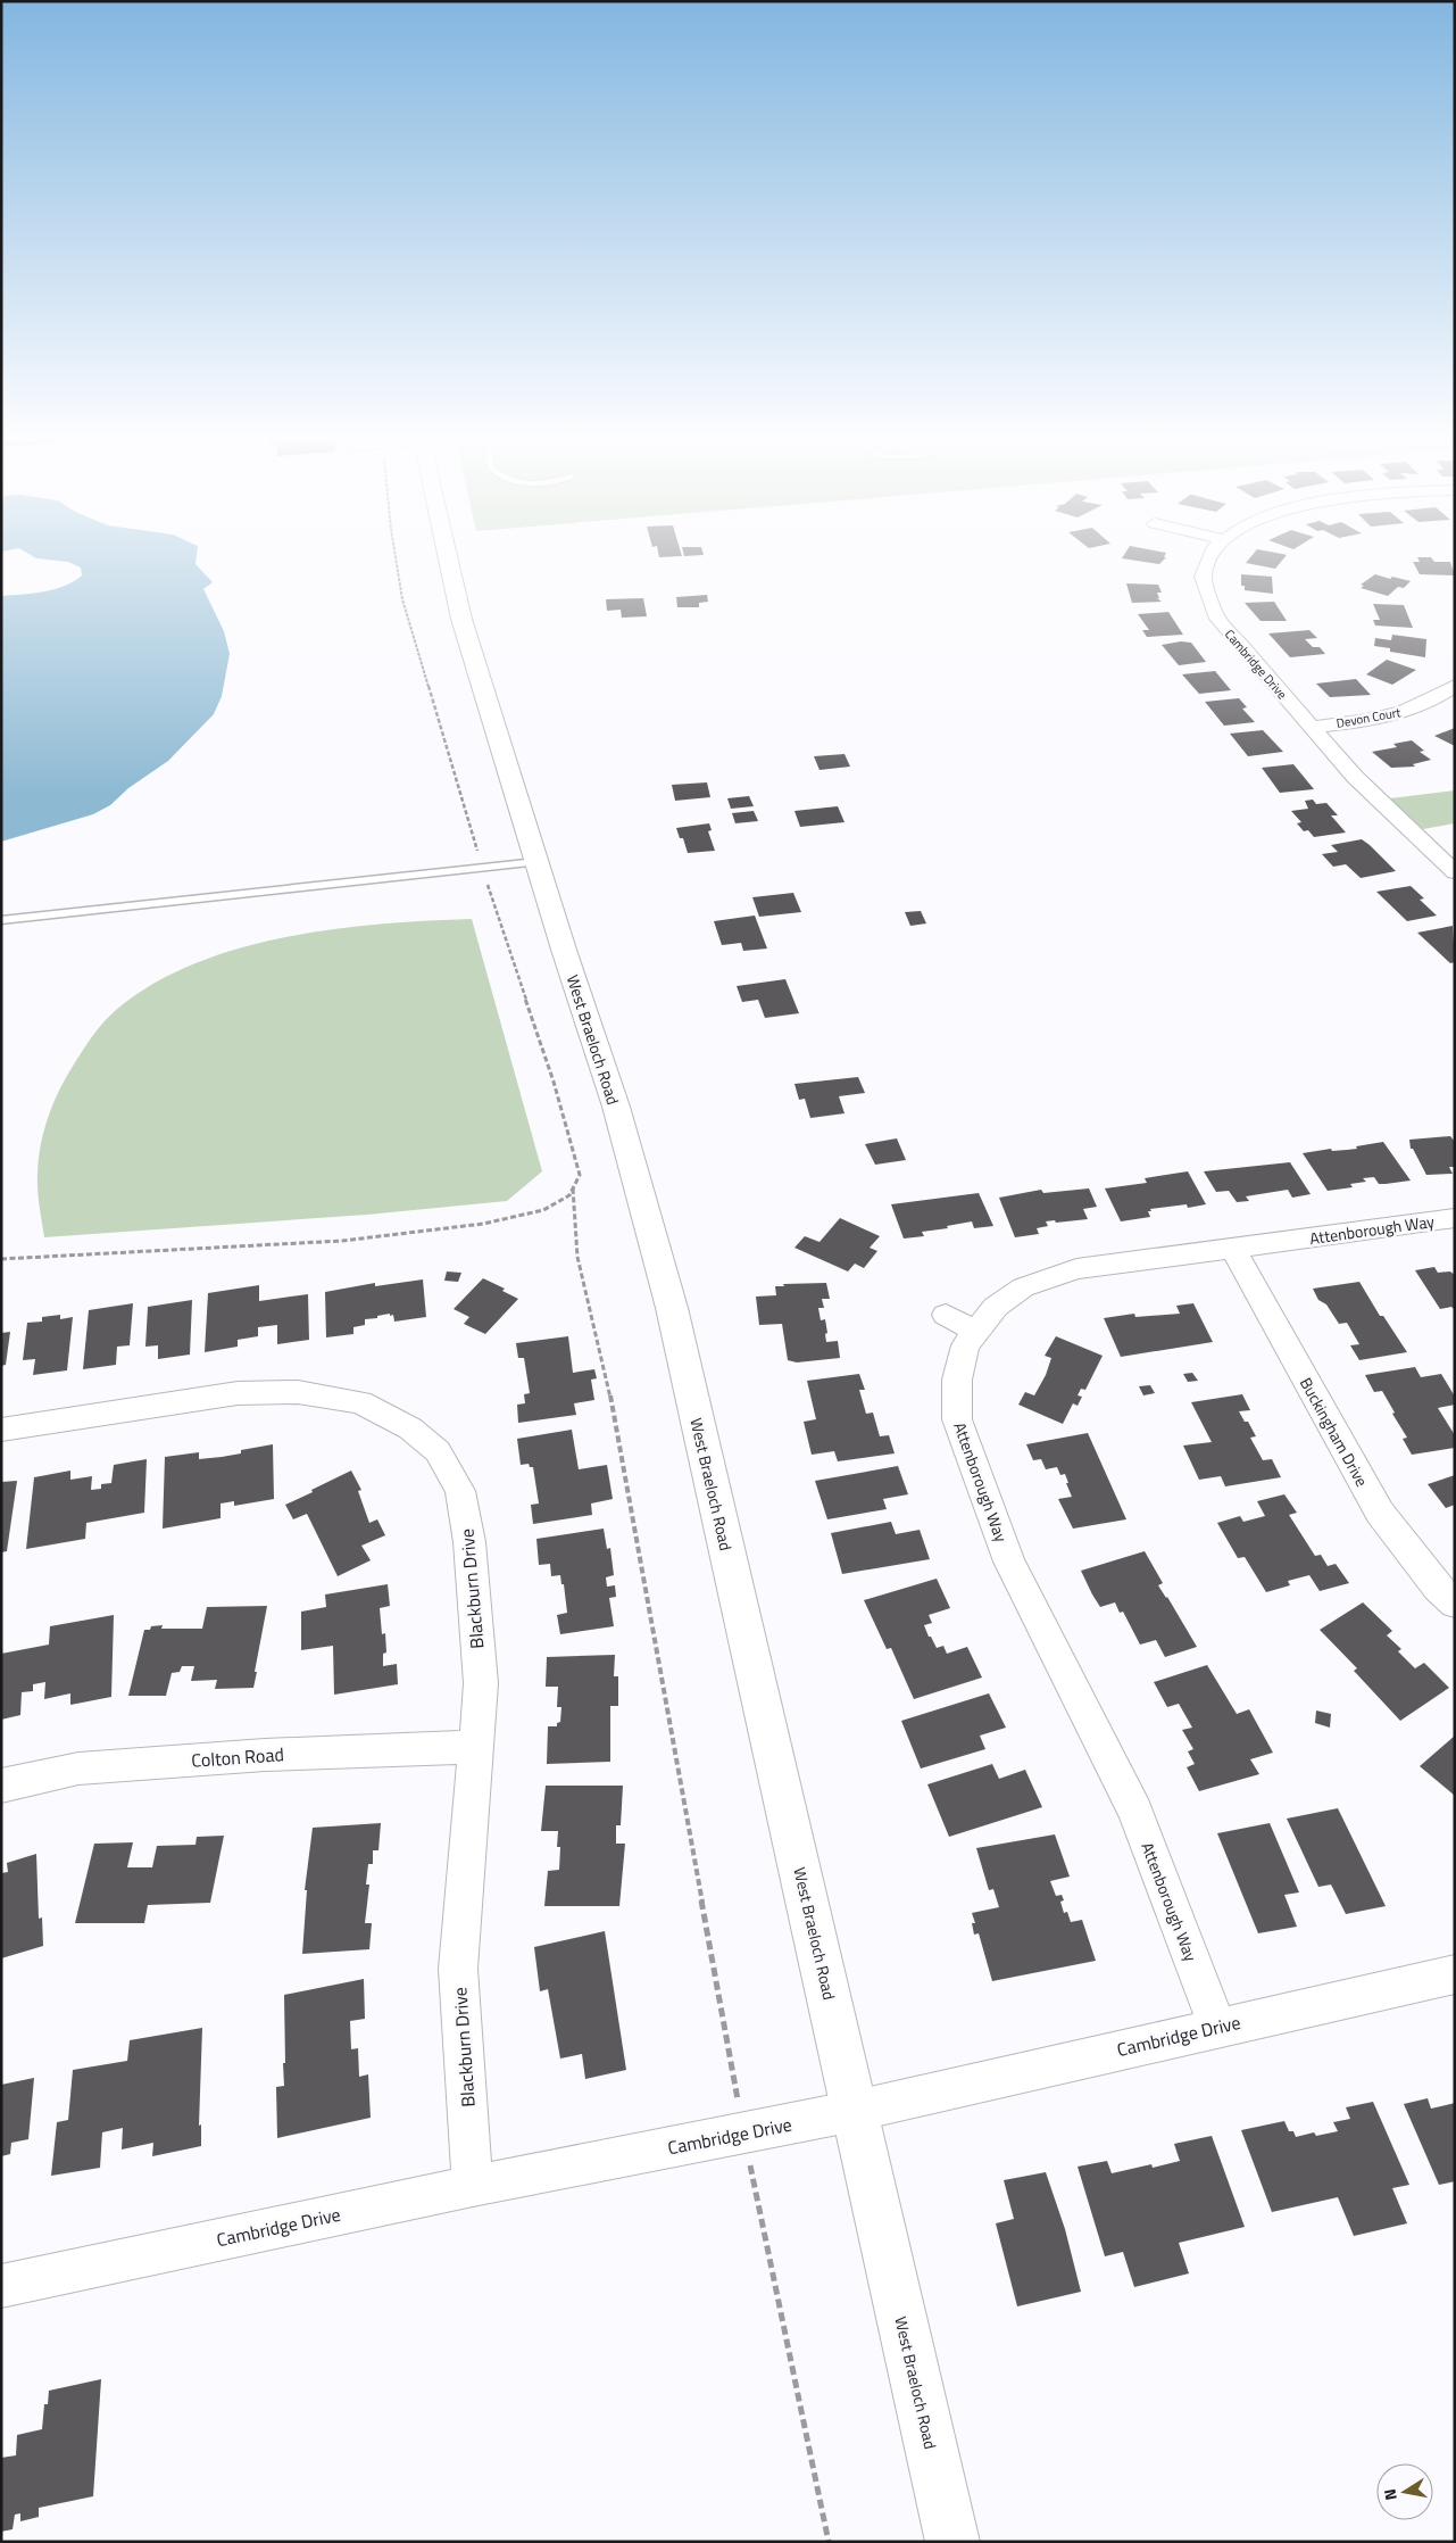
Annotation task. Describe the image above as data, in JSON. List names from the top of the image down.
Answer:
{
  "streets": {
    "street": [
      "Cambridge Drive",
      "Devon Court",
      "West Braeloch Road",
      "Attenborough Way",
      "Buckingham Drive",
      "Blackburn Drive",
      "Colton Road"
    ]
  },
  "crossings": [
    ["Cambridge Drive", "Devon Court"],
    ["Cambridge Drive", "West Braeloch Road"],
    ["Cambridge Drive", "Attenborough Way"],
    ["Cambridge Drive", "Blackburn Drive"],
    ["Attenborough Way", "Buckingham Drive"],
    ["Blackburn Drive", "Colton Road"]
  ],
  "north": "left"
}
